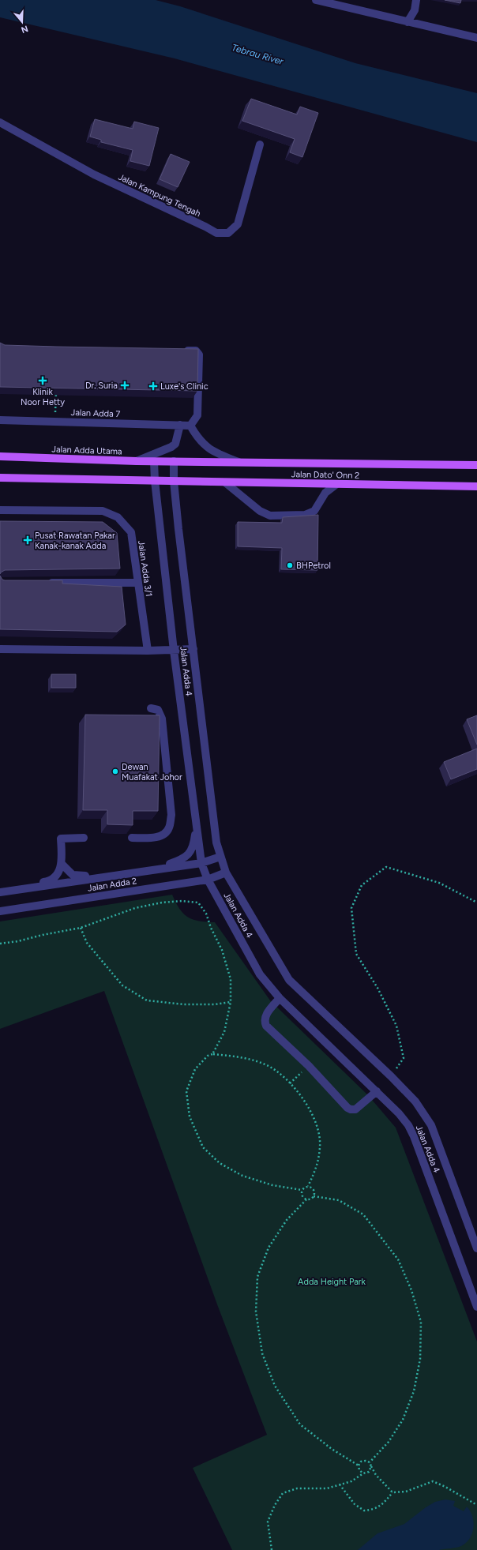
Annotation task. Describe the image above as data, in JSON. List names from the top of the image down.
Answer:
{
  "streets": {
    "main road": ["Jalan Adda Utama", "Jalan Dato' Onn 2"],
    "street": [
      "Jalan Kampung Tengah",
      "Jalan Adda 7",
      "Jalan Adda 3/1",
      "Jalan Adda 4",
      "Jalan Adda 2"
    ]
  },
  "crossings": [
    ["Jalan Adda Utama", "Jalan Dato' Onn 2"],
    ["Jalan Adda Utama", "Jalan Adda 4"],
    ["Jalan Dato' Onn 2", "Jalan Adda 4"],
    ["Jalan Adda 4", "Jalan Adda 2"]
  ],
  "water": ["Tebrau River"],
  "parks": ["Adda Height Park"],
  "places": {
    "health": [
      "Klinik Noor Hetty",
      "Dr. Suria",
      "Luxe's Clinic",
      "Pusat Rawatan Pakar Kanak-kanak Adda"
    ],
    "other": ["BHPetrol", "Dewan Muafakat Johor"]
  },
  "north": "bottom"
}
